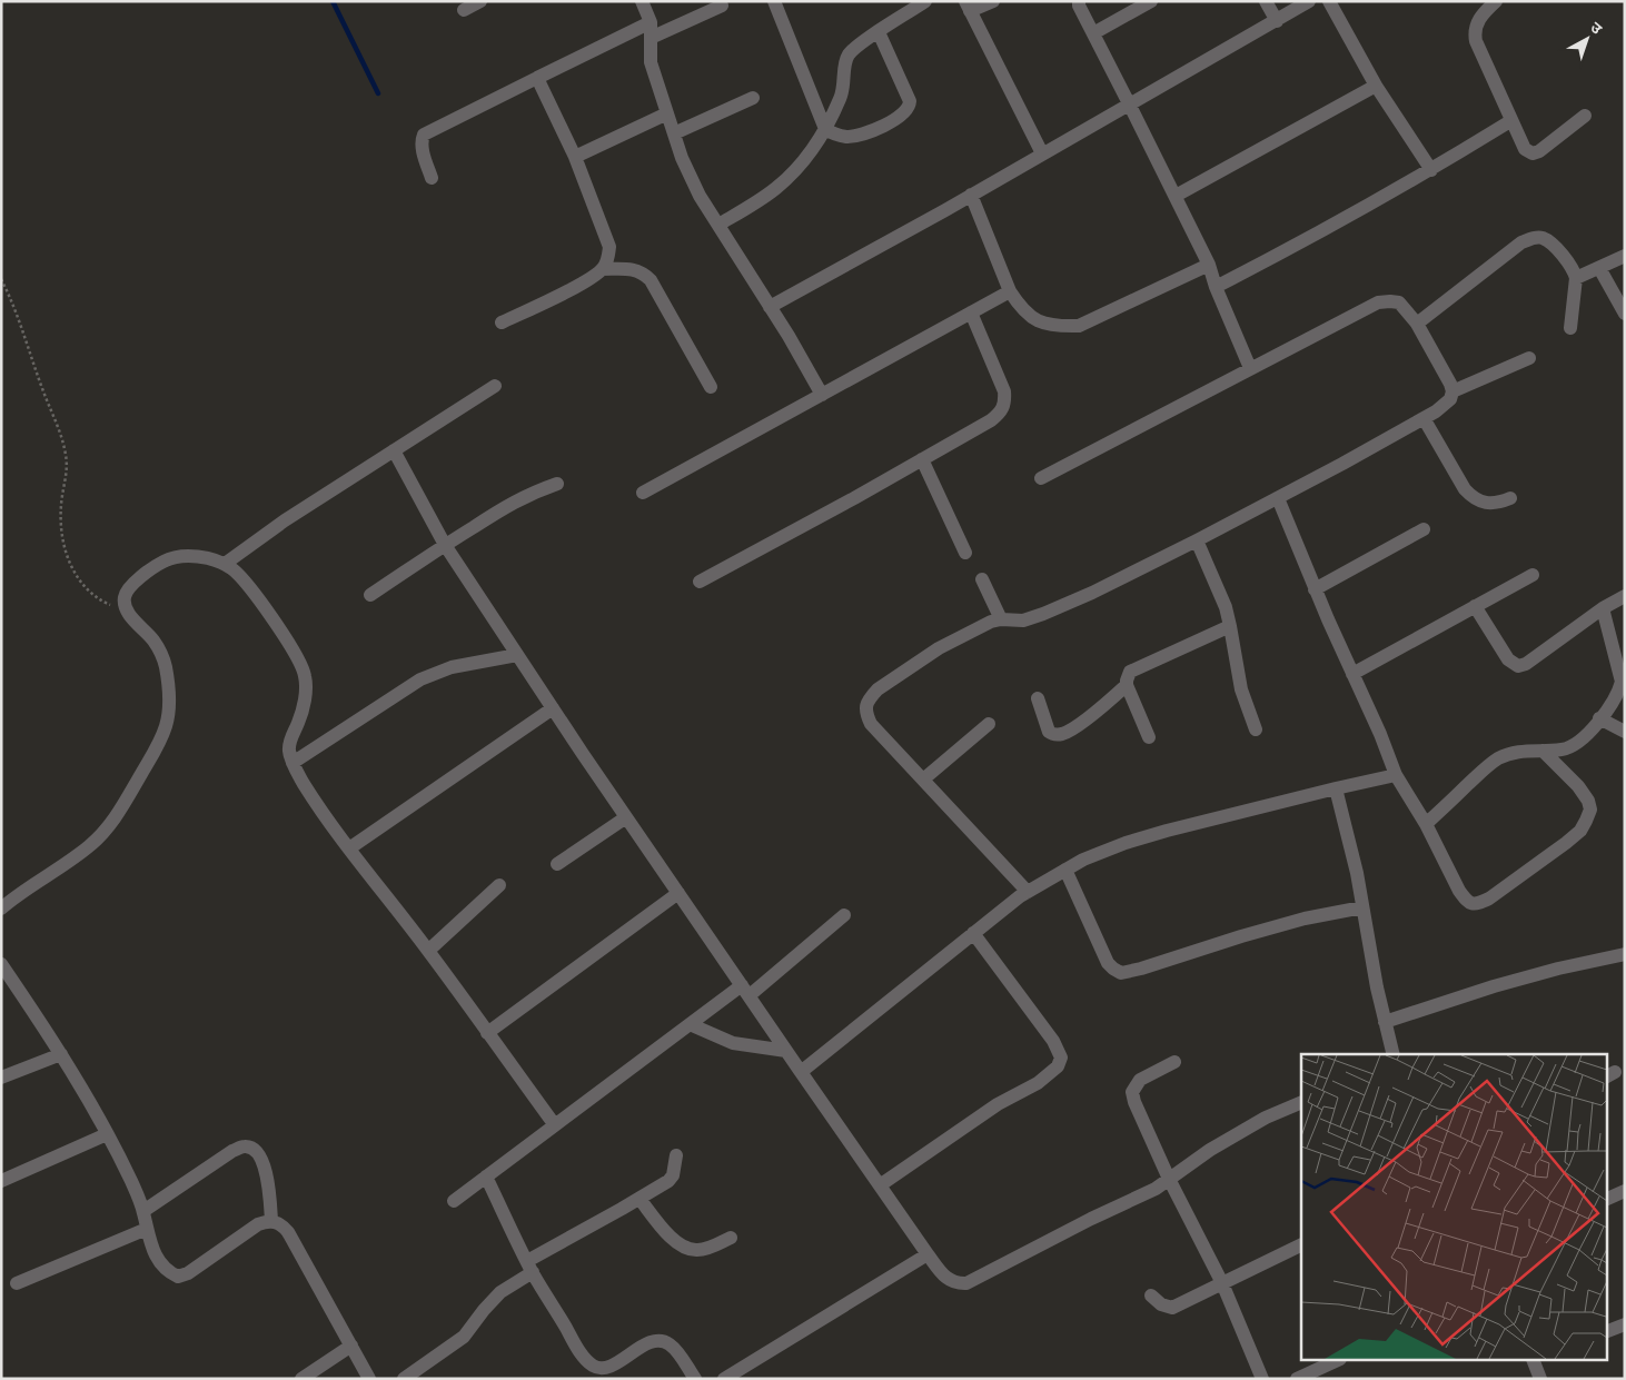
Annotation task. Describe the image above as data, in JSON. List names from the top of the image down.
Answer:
{
  "north": "top right"
}
